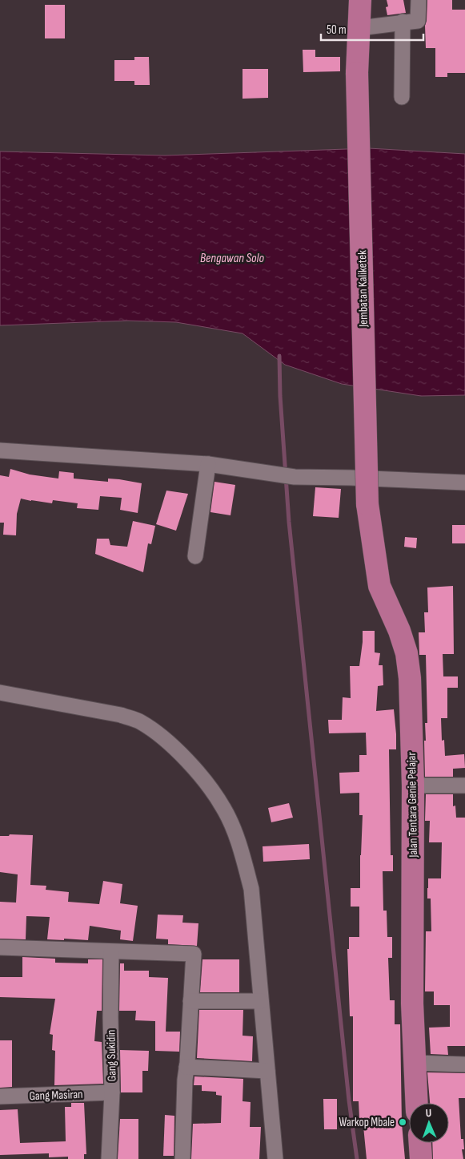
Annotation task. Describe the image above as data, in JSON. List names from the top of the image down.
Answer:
{
  "streets": {
    "main road": ["Jembatan Kaliketek", "Jalan Tentara Genie Pelajar"],
    "street": ["Gang Sukidin", "Gang Masiran"]
  },
  "crossings": [
    ["Jembatan Kaliketek", "Jalan Tentara Genie Pelajar"],
    ["Gang Sukidin", "Gang Masiran"]
  ],
  "water": ["Bengawan Solo"],
  "places": ["Warkop Mbale"],
  "scale_bar": "50 m",
  "north": "top"
}
